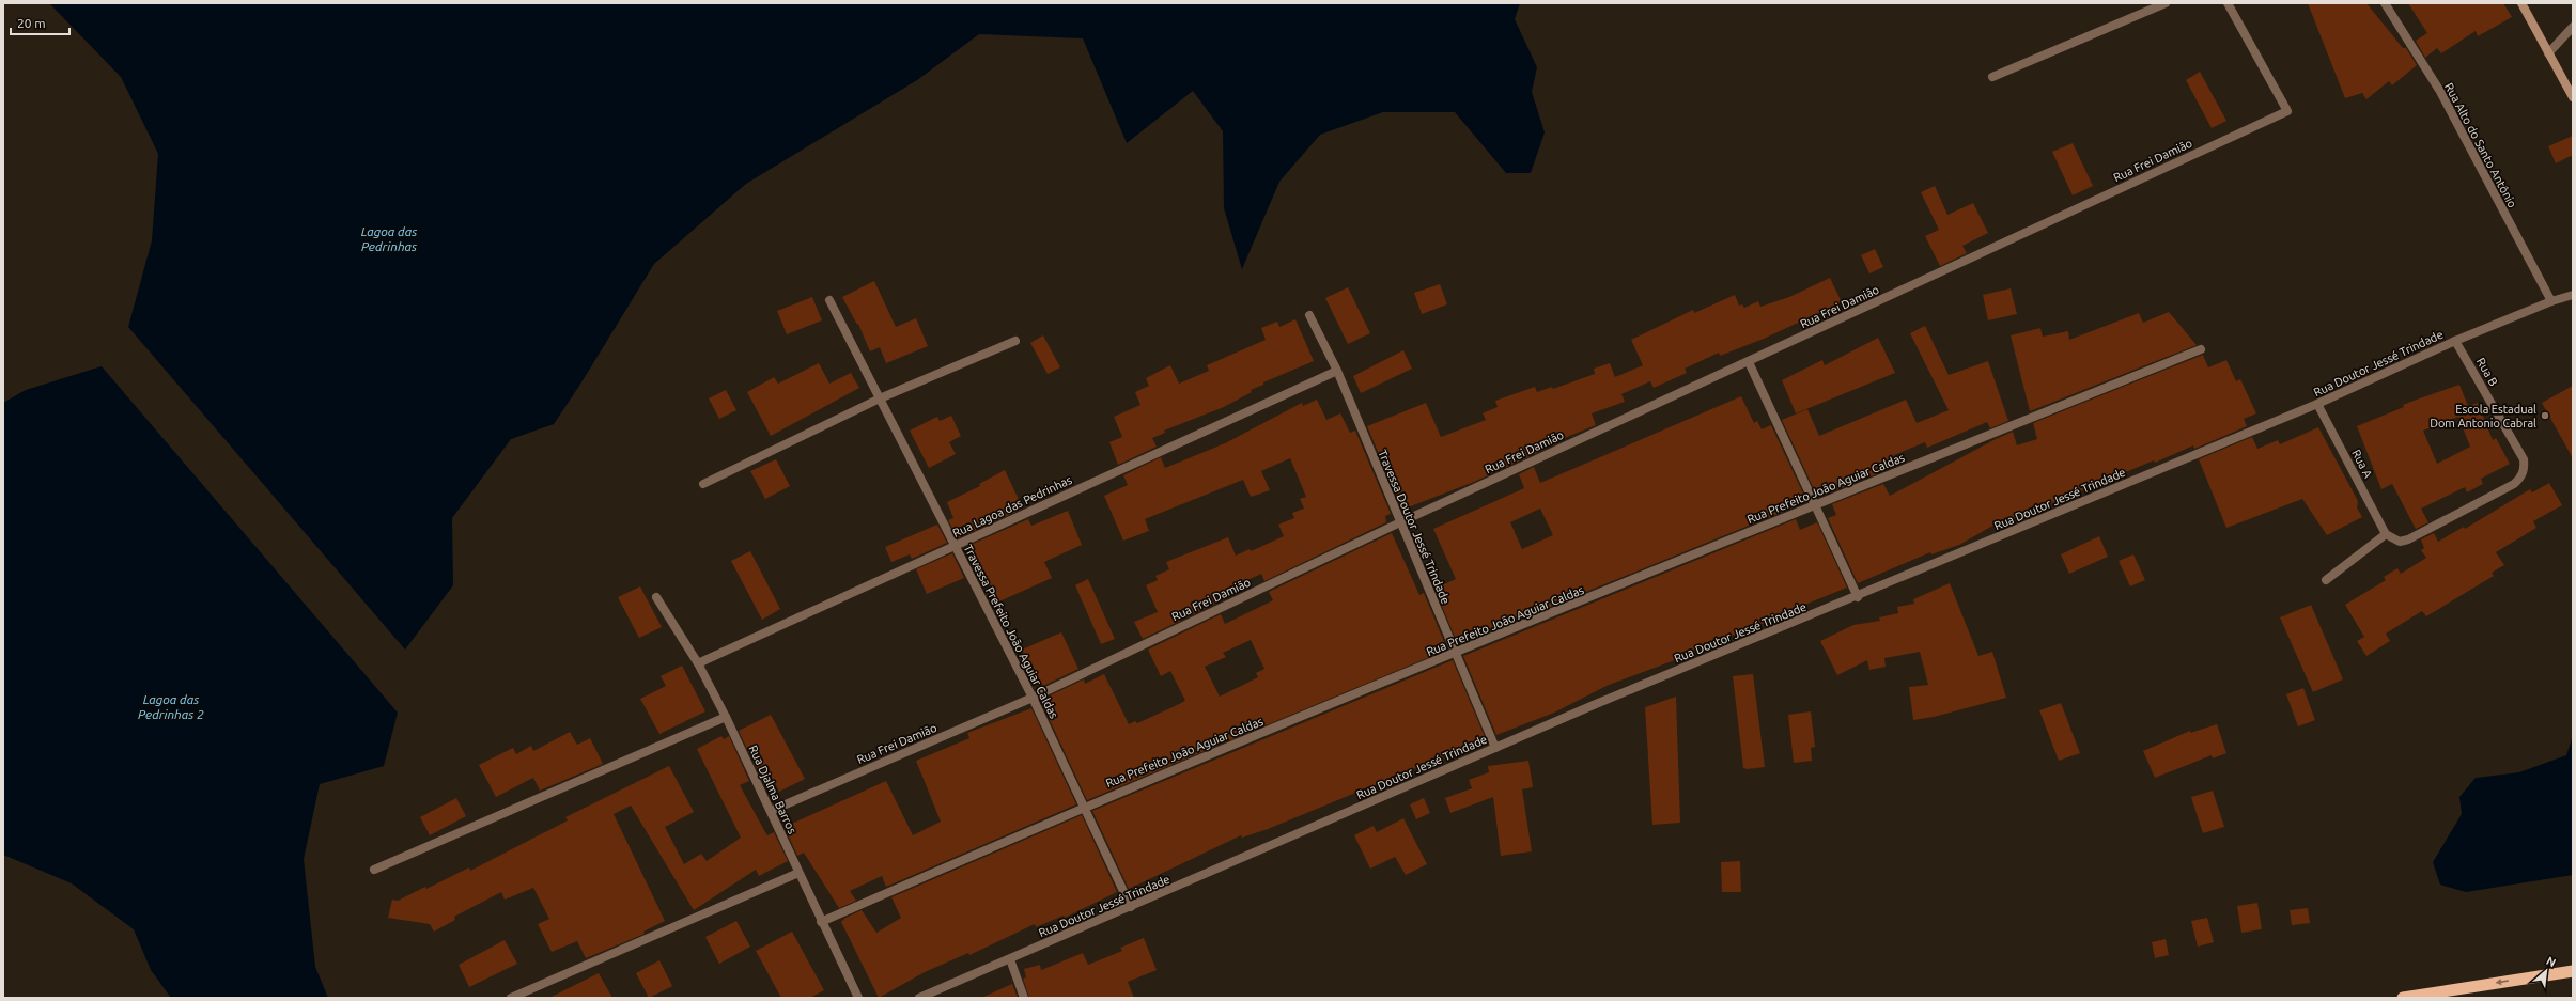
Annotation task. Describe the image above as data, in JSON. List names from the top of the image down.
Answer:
{
  "streets": {
    "street": [
      "Rua Alto do Santo Antônio",
      "Rua Frei Damião",
      "Rua Doutor Jessé Trindade",
      "Rua B",
      "Rua A",
      "Rua Prefeito João Aguiar Caldas",
      "Rua Lagoa das Pedrinhas",
      "Travessa Doutor Jessé Trindade",
      "Travessa Prefeito João Aguiar Caldas",
      "Rua Djalma Barros"
    ]
  },
  "crossings": [
    ["Rua Alto do Santo Antônio", "Rua Doutor Jessé Trindade"],
    ["Rua Frei Damião", "Travessa Doutor Jessé Trindade"],
    ["Rua Frei Damião", "Travessa Prefeito João Aguiar Caldas"],
    ["Rua Frei Damião", "Rua Djalma Barros"],
    ["Rua Doutor Jessé Trindade", "Rua B"],
    ["Rua Doutor Jessé Trindade", "Rua A"],
    ["Rua Doutor Jessé Trindade", "Travessa Doutor Jessé Trindade"],
    ["Rua Doutor Jessé Trindade", "Travessa Prefeito João Aguiar Caldas"],
    ["Rua B", "Rua A"],
    ["Rua Prefeito João Aguiar Caldas", "Travessa Doutor Jessé Trindade"],
    ["Rua Prefeito João Aguiar Caldas", "Travessa Prefeito João Aguiar Caldas"],
    ["Rua Prefeito João Aguiar Caldas", "Rua Djalma Barros"],
    ["Rua Lagoa das Pedrinhas", "Travessa Doutor Jessé Trindade"],
    ["Rua Lagoa das Pedrinhas", "Travessa Prefeito João Aguiar Caldas"],
    ["Rua Lagoa das Pedrinhas", "Rua Djalma Barros"]
  ],
  "water": ["Lagoa das Pedrinhas", "Lagoa das Pedrinhas 2"],
  "places": ["Escola Estadual Dom Antonio Cabral"],
  "scale_bar": "20 m",
  "north": "top right"
}
